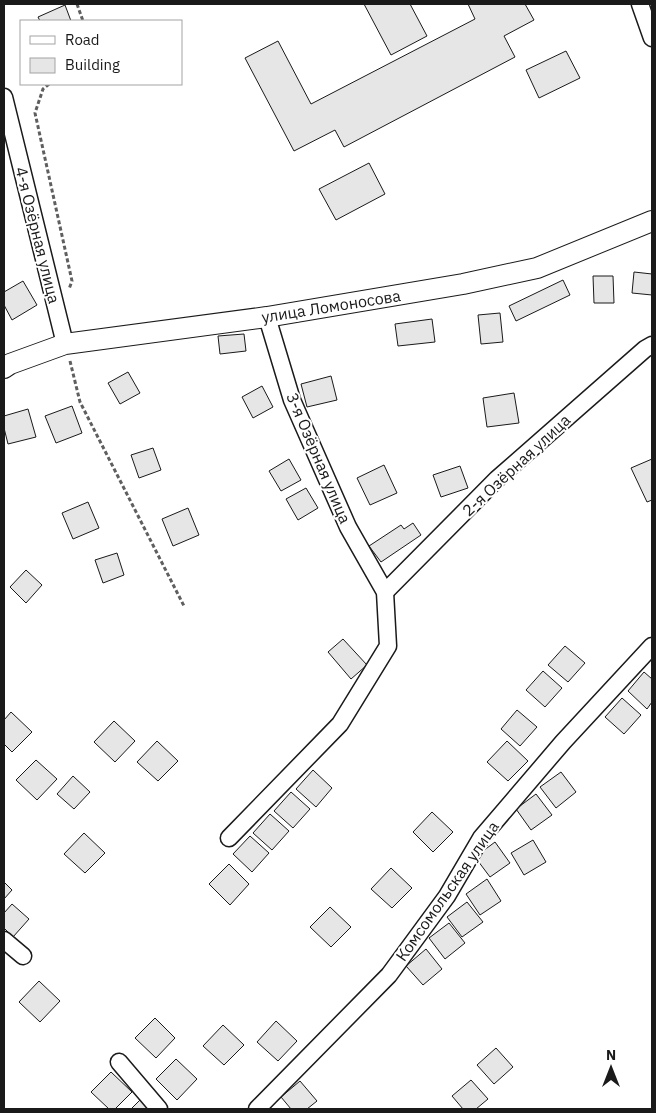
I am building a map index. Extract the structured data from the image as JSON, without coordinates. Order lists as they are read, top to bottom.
{
  "streets": {
    "street": [
      "4-я Озёрная улица",
      "улица Ломоносова",
      "3-я Озёрная улица",
      "2-я Озёрная улица",
      "Комсомольская улица"
    ]
  },
  "crossings": [
    ["4-я Озёрная улица", "улица Ломоносова"],
    ["улица Ломоносова", "3-я Озёрная улица"],
    ["3-я Озёрная улица", "2-я Озёрная улица"]
  ],
  "legend": ["Road", "Building"],
  "north": "top"
}
